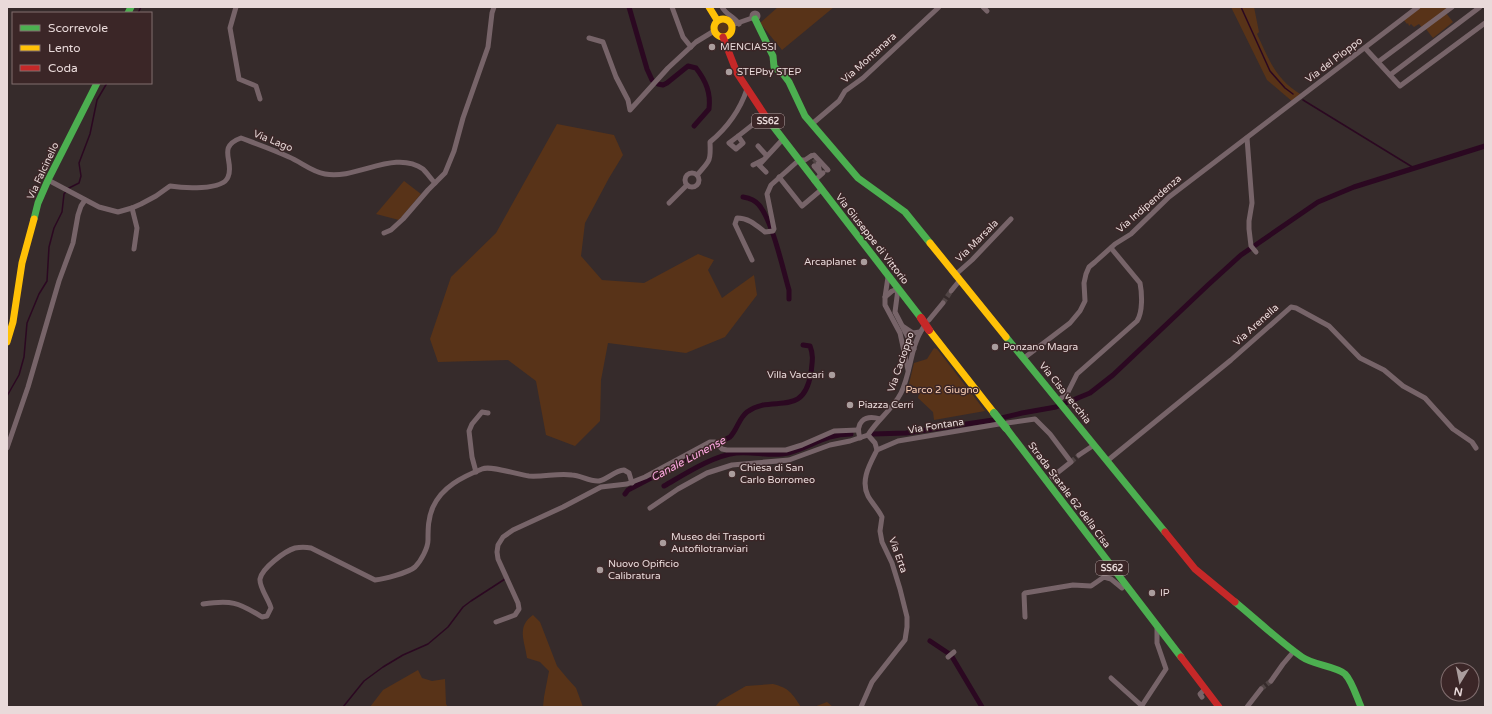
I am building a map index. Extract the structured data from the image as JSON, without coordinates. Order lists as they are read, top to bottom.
{
  "streets": {
    "street": [
      "Via Montanara",
      "Via del Pioppo",
      "SS62",
      "Via Lago",
      "Via Falcinello",
      "Via Indipendenza",
      "Via Giuseppe di Vittorio",
      "Via Marsala",
      "Via Arenella",
      "Via Cacioppo",
      "Via Cisa vecchia",
      "Via Fontana",
      "Strada Statale 62 della Cisa",
      "Via Erta"
    ]
  },
  "crossings": [
    ["Via Montanara", "Via Cisa vecchia"],
    ["Via del Pioppo", "Via Indipendenza"],
    ["SS62", "Via Giuseppe di Vittorio"],
    ["SS62", "Via Cacioppo"],
    ["SS62", "Via Fontana"],
    ["SS62", "Strada Statale 62 della Cisa"],
    ["Via Lago", "Via Falcinello"],
    ["Via Indipendenza", "Via Cisa vecchia"],
    ["Via Marsala", "Via Cisa vecchia"],
    ["Via Arenella", "Via Cisa vecchia"],
    ["Via Fontana", "Strada Statale 62 della Cisa"],
    ["Via Fontana", "Via Erta"]
  ],
  "water": ["Canale Lunense"],
  "parks": ["Parco 2 Giugno"],
  "places": [
    "MENCIASSI",
    "STEPby STEP",
    "Arcaplanet",
    "Ponzano Magra",
    "Villa Vaccari",
    "Piazza Cerri",
    "Chiesa di San Carlo Borromeo",
    "Museo dei Trasporti Autofilotranviari",
    "Nuovo Opificio Calibratura",
    "IP"
  ],
  "legend": ["Scorrevole", "Lento", "Coda"],
  "north": "bottom"
}
